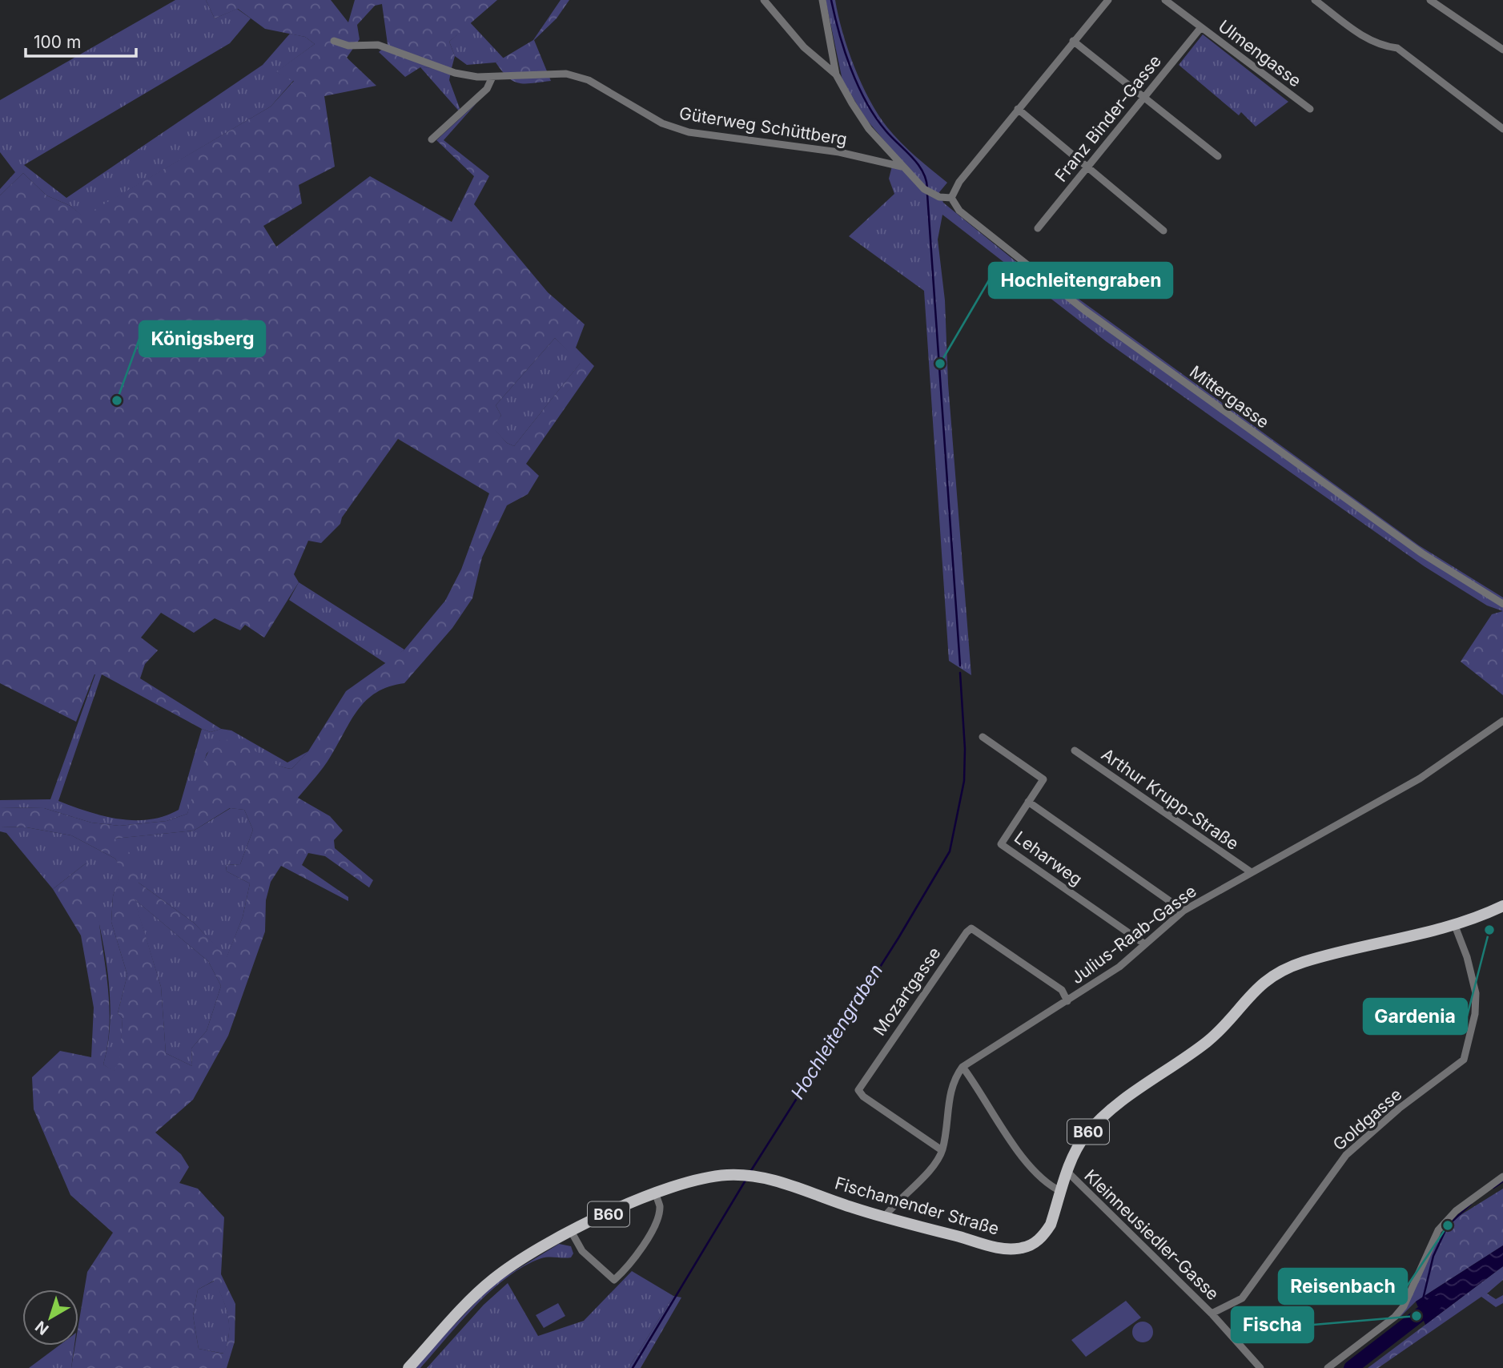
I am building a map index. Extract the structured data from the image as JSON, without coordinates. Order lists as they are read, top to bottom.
{
  "streets": {
    "main road": ["B60", "Fischamender Straße"],
    "street": [
      "Ulmengasse",
      "Franz Binder-Gasse",
      "Güterweg Schüttberg",
      "Mittergasse",
      "Arthur Krupp-Straße",
      "Leharweg",
      "Julius-Raab-Gasse",
      "Mozartgasse",
      "Goldgasse",
      "Kleinneusiedler-Gasse"
    ]
  },
  "crossings": [
    ["Ulmengasse", "Franz Binder-Gasse"],
    ["Arthur Krupp-Straße", "Julius-Raab-Gasse"],
    ["Leharweg", "Julius-Raab-Gasse"],
    ["Julius-Raab-Gasse", "Mozartgasse"],
    ["Goldgasse", "B60"],
    ["Goldgasse", "Fischamender Straße"],
    ["Goldgasse", "Kleinneusiedler-Gasse"],
    ["B60", "Fischamender Straße"],
    ["Fischamender Straße", "Kleinneusiedler-Gasse"]
  ],
  "water": ["Hochleitengraben"],
  "places": [
    "Hochleitengraben",
    "Königsberg",
    "Gardenia",
    "Reisenbach",
    "Fischa"
  ],
  "scale_bar": "100 m",
  "north": "bottom left"
}
